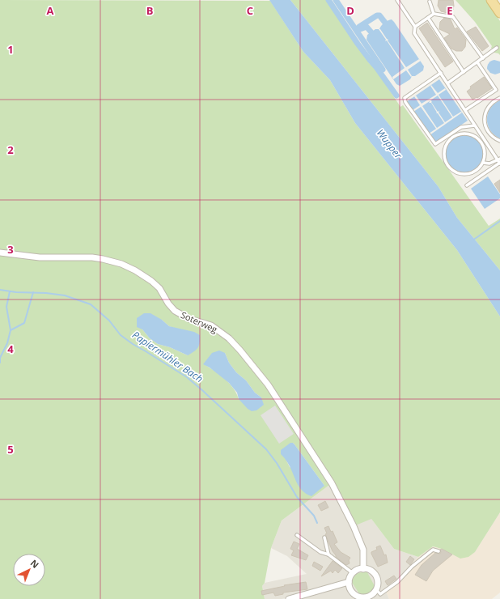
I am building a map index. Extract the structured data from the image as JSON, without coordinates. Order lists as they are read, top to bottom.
{
  "streets": {
    "street": ["Soterweg"]
  },
  "water": ["Wupper", "Papiermühler Bach"],
  "north": "top right",
  "grid": {
    "columns": [
      "A",
      "B",
      "C",
      "D",
      "E"
    ],
    "rows": [
      "1",
      "2",
      "3",
      "4",
      "5"
    ]
  }
}
